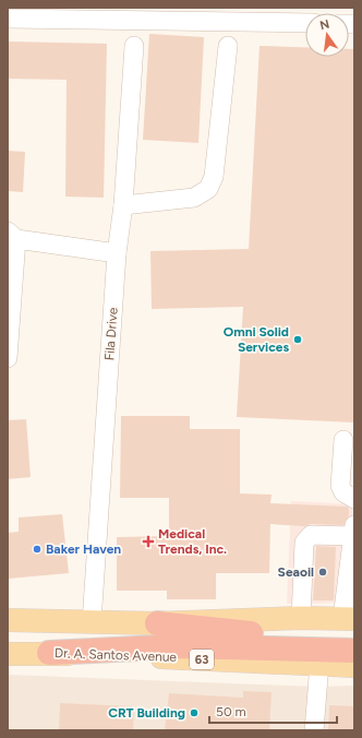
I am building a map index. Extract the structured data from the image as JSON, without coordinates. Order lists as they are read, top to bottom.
{
  "streets": {
    "main road": ["Dr. A. Santos Avenue", "63"],
    "street": ["Fila Drive"]
  },
  "places": {
    "other": [
      "Omni Solid Services",
      "Baker Haven",
      "Seaoil",
      "CRT Building"
    ],
    "health": ["Medical Trends, Inc."]
  },
  "scale_bar": "50 m",
  "north": "top"
}
